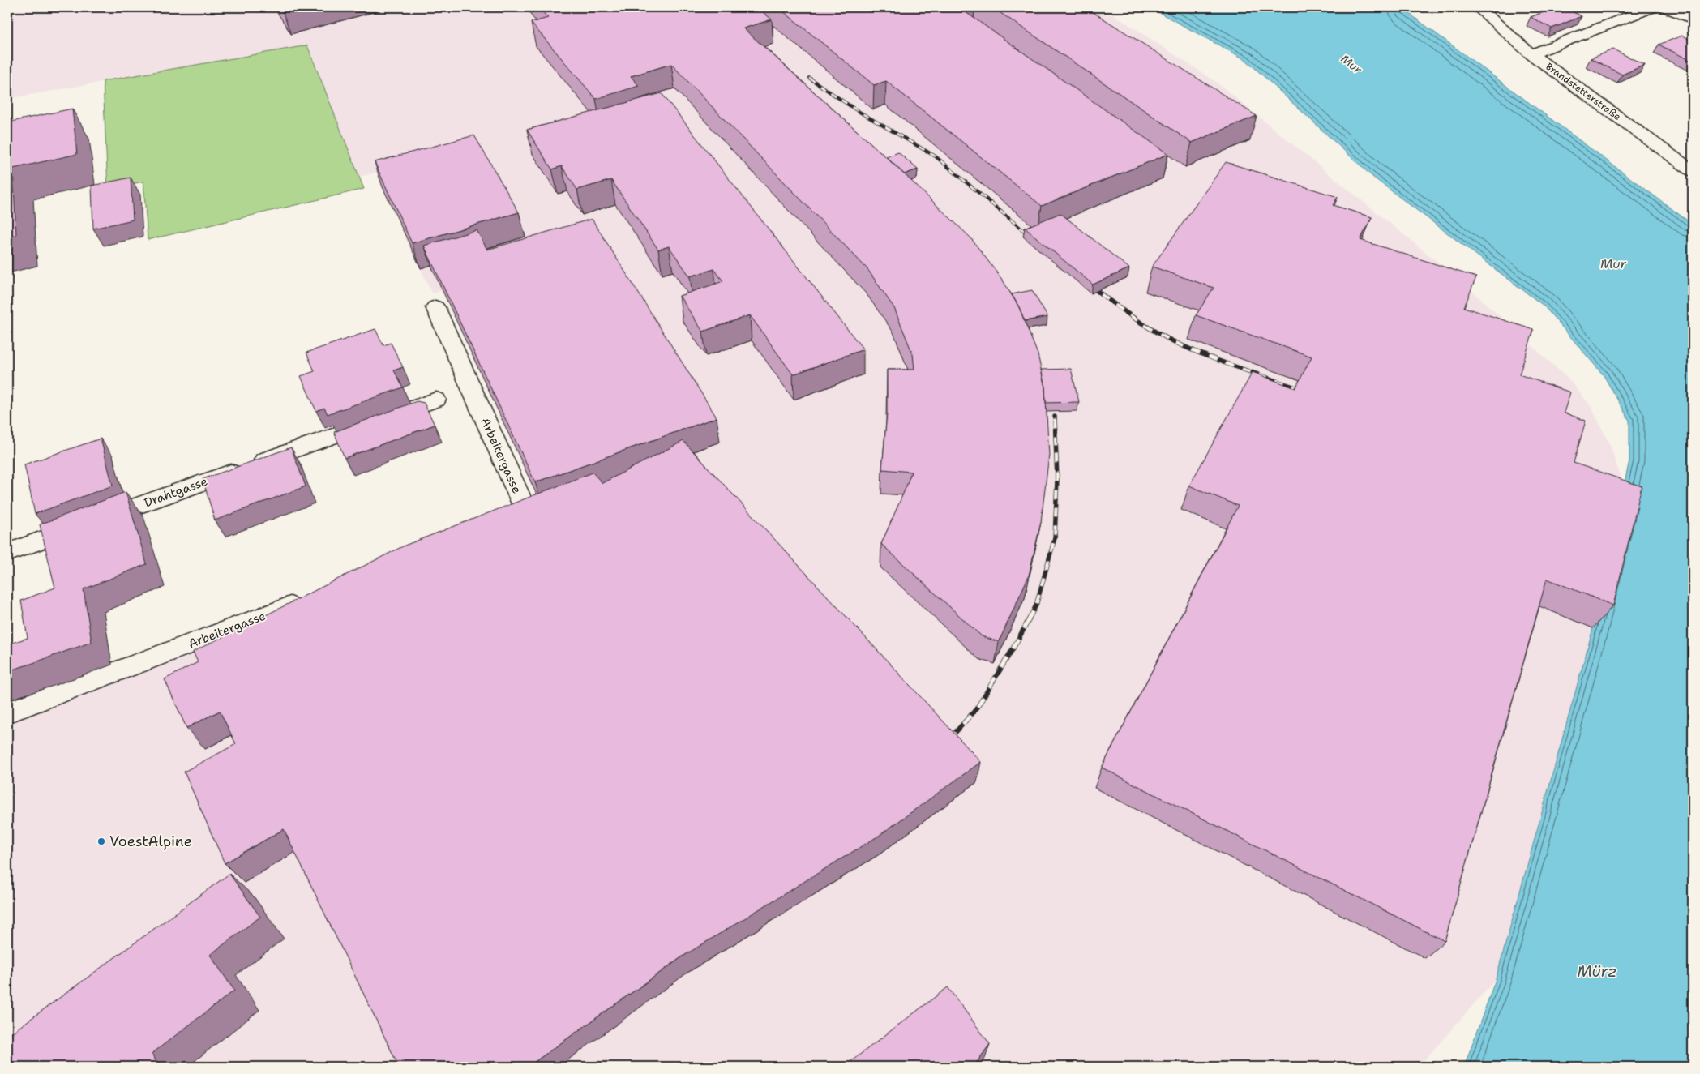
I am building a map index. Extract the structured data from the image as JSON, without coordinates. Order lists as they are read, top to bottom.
{
  "streets": {
    "street": ["Brandstetterstraße", "Arbeitergasse", "Drahtgasse"]
  },
  "water": ["Mur", "Mürz"],
  "places": ["VoestAlpine"]
}
